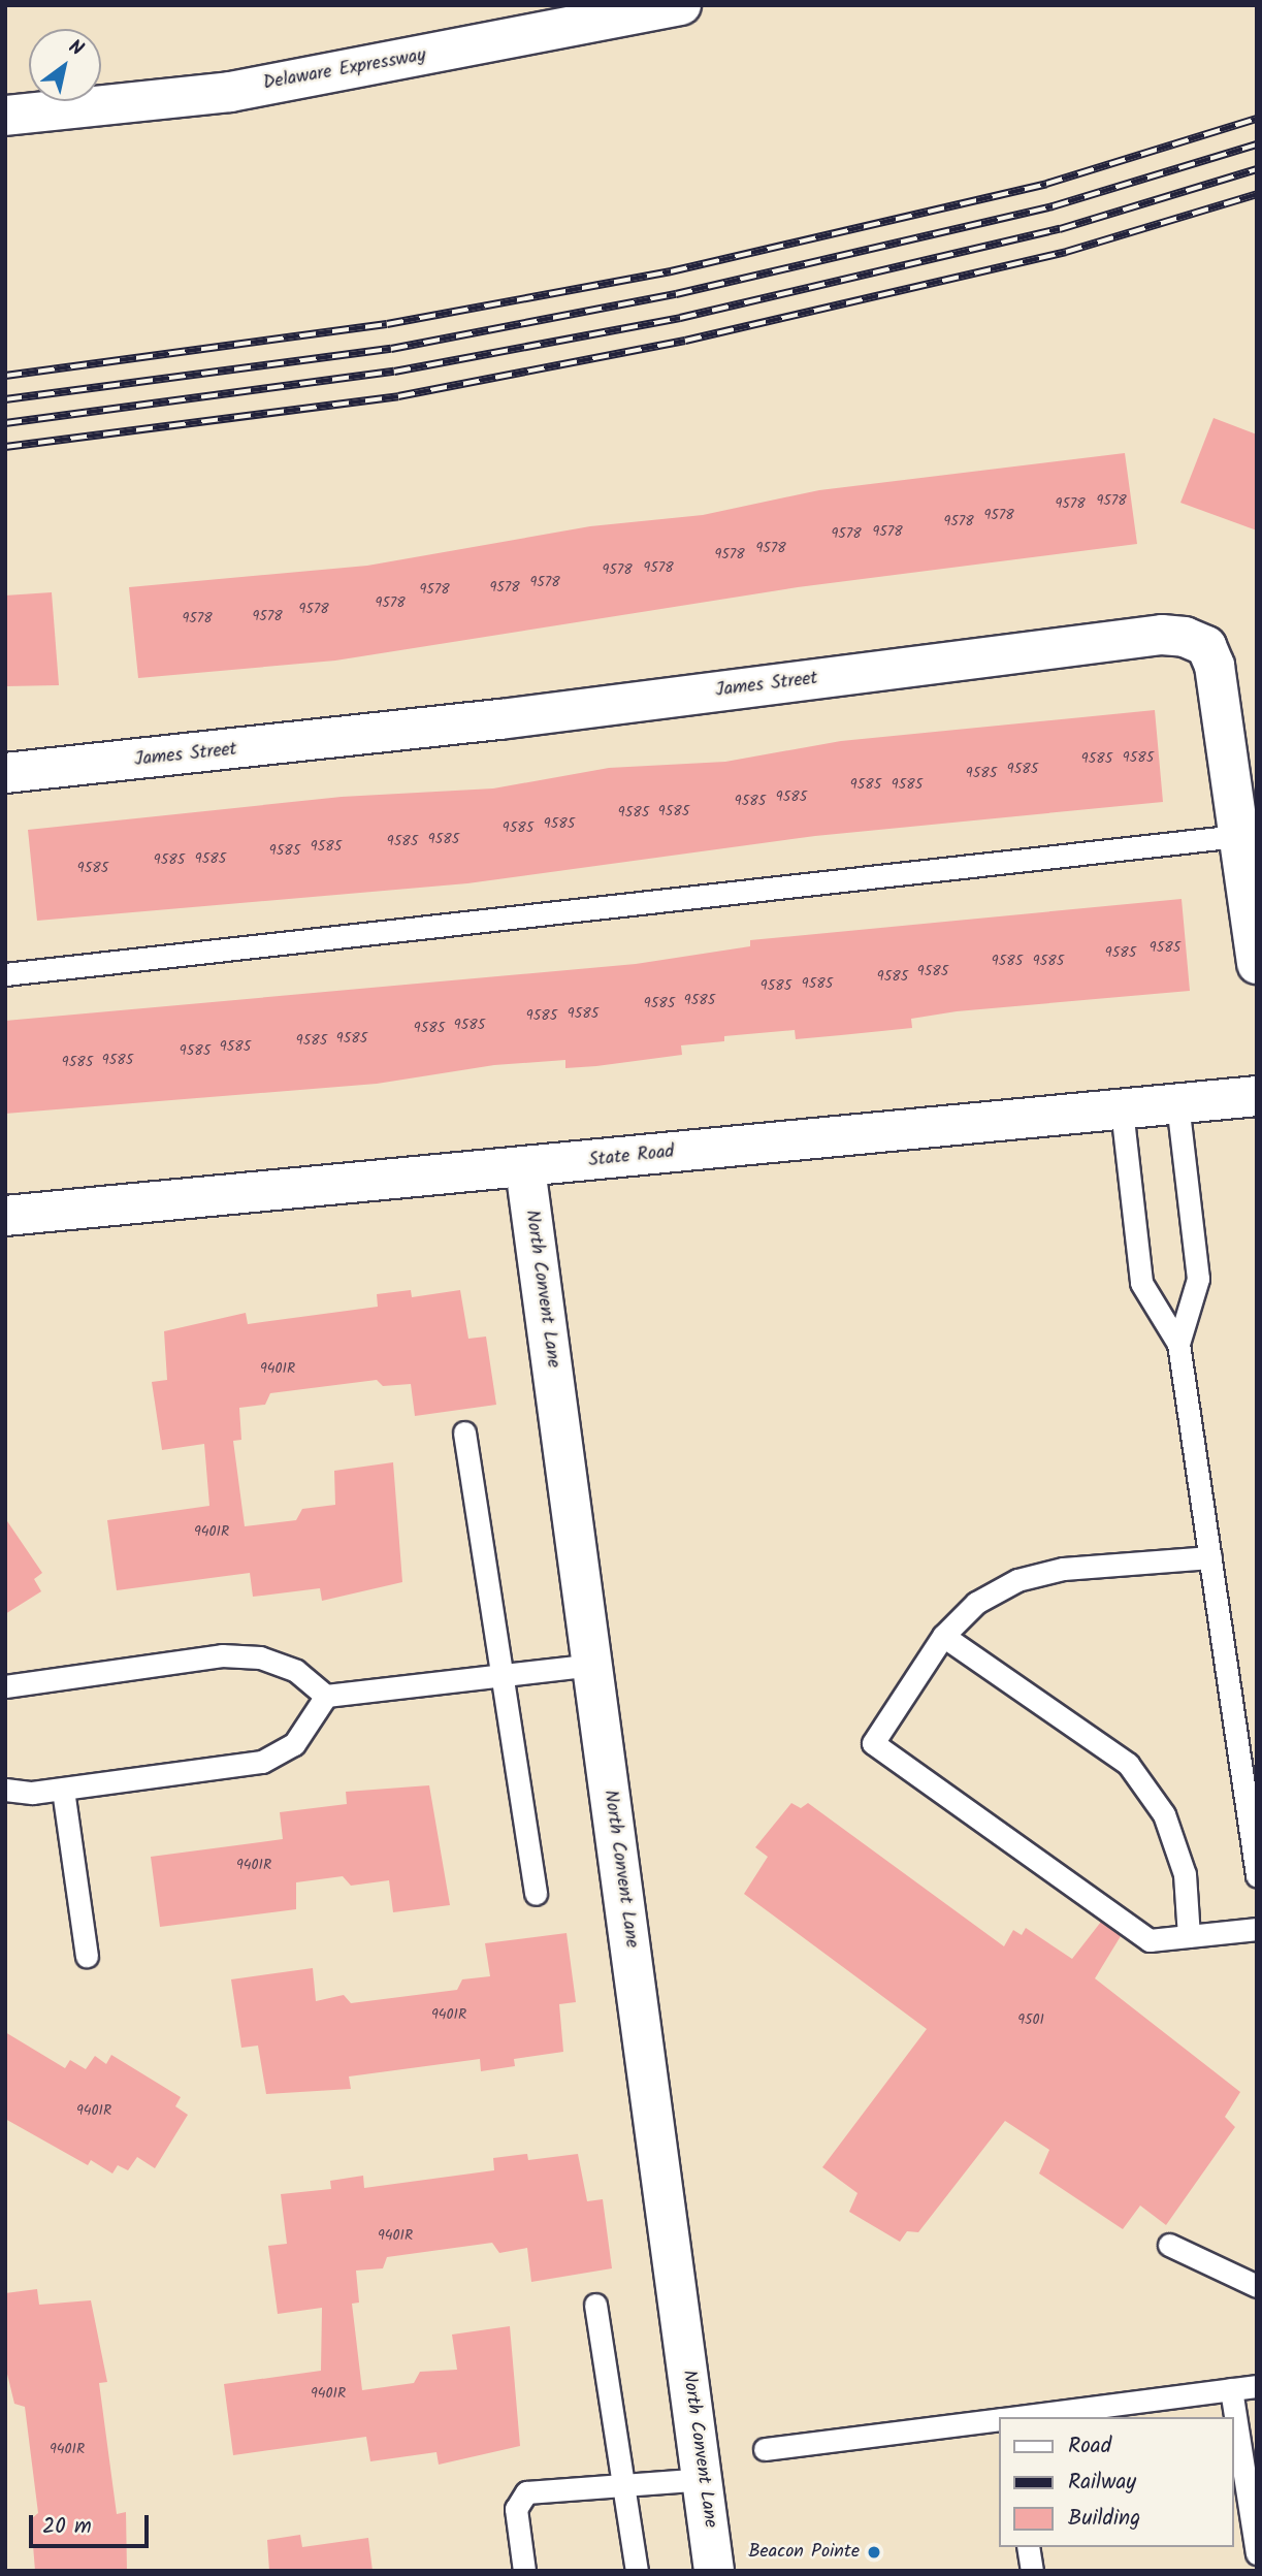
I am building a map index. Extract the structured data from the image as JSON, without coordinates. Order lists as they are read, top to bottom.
{
  "streets": {
    "main road": [
      "Delaware Expressway",
      "James Street",
      "State Road",
      "North Convent Lane"
    ]
  },
  "crossings": [
    ["State Road", "North Convent Lane"]
  ],
  "places": ["Beacon Pointe"],
  "house_numbers": [
    "9578",
    "9578",
    "9578",
    "9578",
    "9578",
    "9578",
    "9578",
    "9578",
    "9578",
    "9578",
    "9578",
    "9578",
    "9578",
    "9578",
    "9578",
    "9578",
    "9578",
    "9585",
    "9585",
    "9585",
    "9585",
    "9585",
    "9585",
    "9585",
    "9585",
    "9585",
    "9585",
    "9585",
    "9585",
    "9585",
    "9585",
    "9585",
    "9585",
    "9585",
    "9585",
    "9585",
    "9585",
    "9585",
    "9585",
    "9585",
    "9585",
    "9585",
    "9585",
    "9585",
    "9585",
    "9585",
    "9585",
    "9585",
    "9585",
    "9585",
    "9585",
    "9585",
    "9585",
    "9585",
    "9585",
    "9585",
    "9401R",
    "9401R",
    "9401R",
    "9401R",
    "9501",
    "9401R",
    "9401R",
    "9401R",
    "9401R"
  ],
  "legend": ["Road", "Railway", "Building"],
  "scale_bar": "20 m",
  "north": "top right"
}
